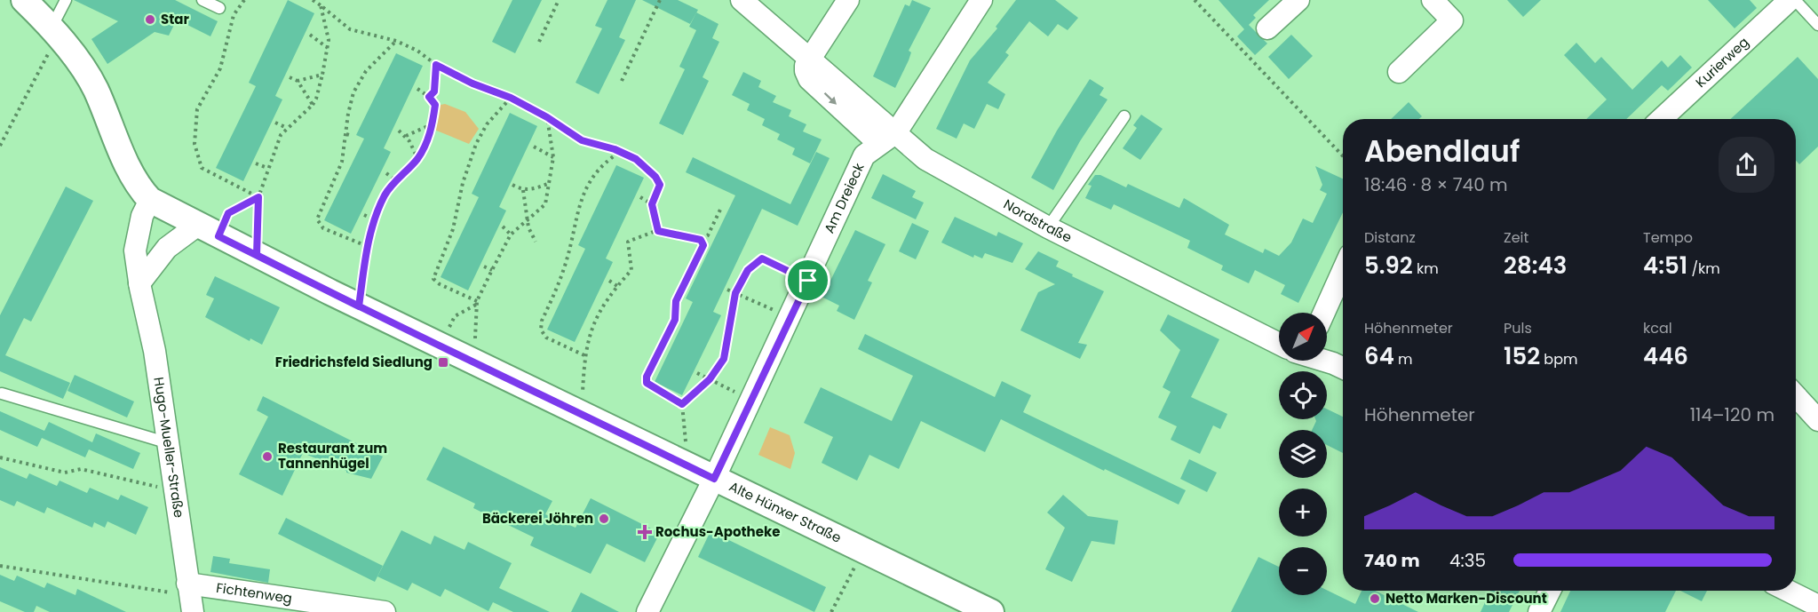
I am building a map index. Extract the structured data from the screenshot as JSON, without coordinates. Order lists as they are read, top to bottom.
{
  "streets": {
    "street": [
      "Kurierweg",
      "Am Dreieck",
      "Nordstraße",
      "Hugo-Mueller-Straße",
      "Alte Hünxer Straße",
      "Fichtenweg"
    ]
  },
  "crossings": [
    ["Am Dreieck", "Nordstraße"],
    ["Am Dreieck", "Alte Hünxer Straße"],
    ["Hugo-Mueller-Straße", "Alte Hünxer Straße"],
    ["Hugo-Mueller-Straße", "Fichtenweg"]
  ],
  "places": {
    "other": [
      "Star",
      "Restaurant zum Tannenhügel",
      "Bäckerei Jöhren",
      "Netto Marken-Discount"
    ],
    "transit": ["Friedrichsfeld Siedlung"],
    "health": ["Rochus-Apotheke"]
  },
  "north": "top right",
  "page": {
    "heading": ["Abendlauf", "18:46 · 8 × 740 m"],
    "stats": [
      ["Distanz", "5.92 km"],
      ["Zeit", "28:43"],
      ["Tempo", "4:51 /km"],
      ["Höhenmeter", "64 m"],
      ["Puls", "152 bpm"],
      ["kcal", "446"]
    ],
    "map_buttons": ["+", "−"],
    "chart": ["Höhenmeter", "114–120 m"],
    "list": [
      {
        "name": "740 m",
        "note": "4:35"
      }
    ]
  }
}
